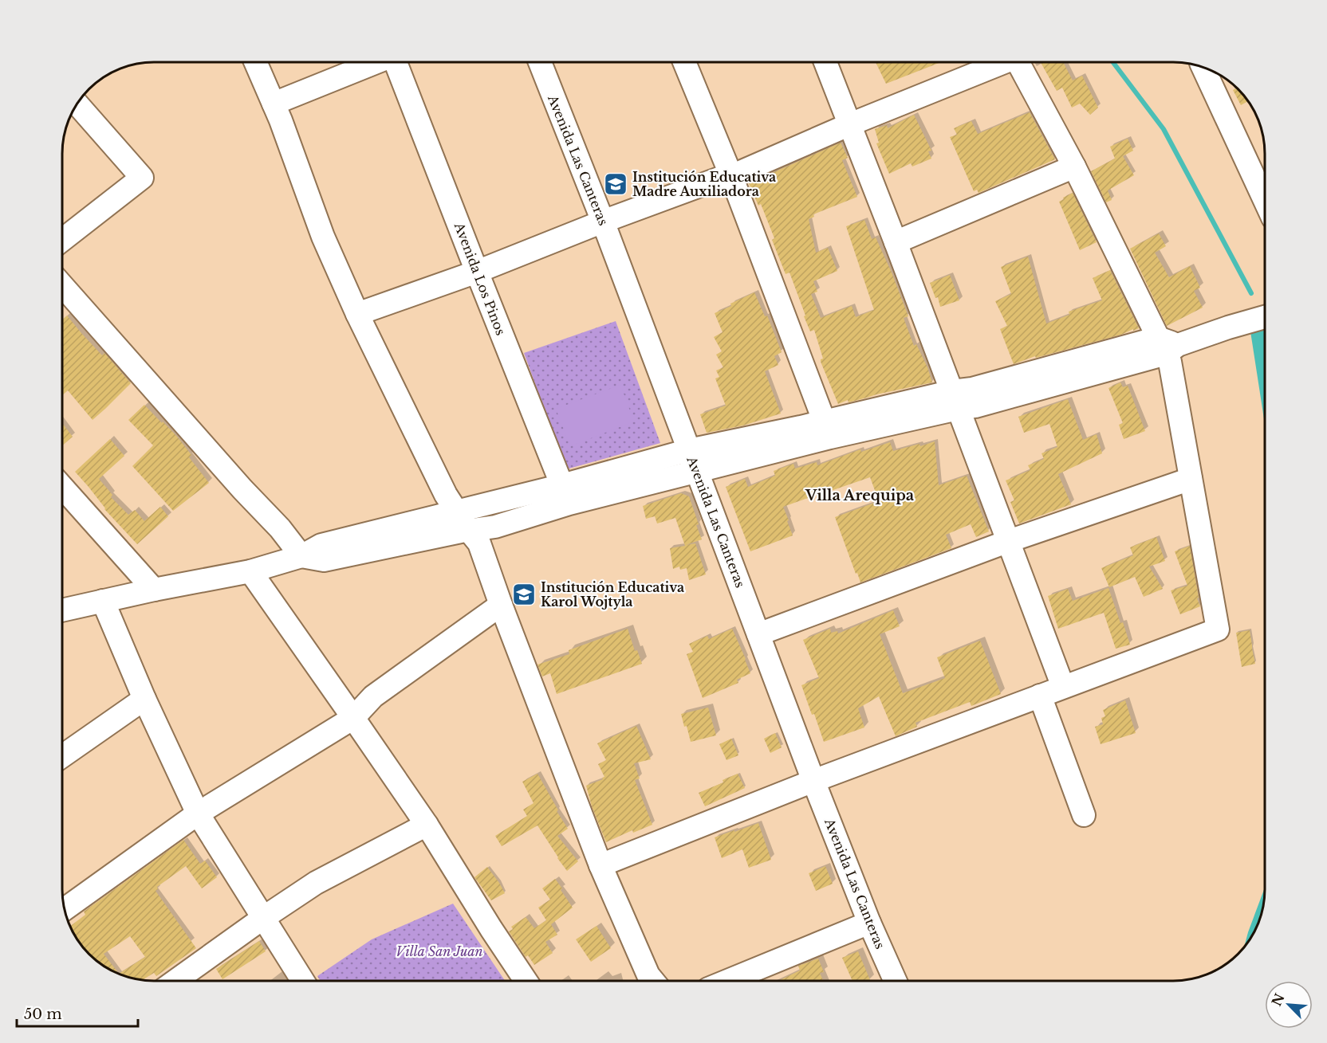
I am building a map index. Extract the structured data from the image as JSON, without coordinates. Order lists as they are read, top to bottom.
{
  "streets": {
    "street": ["Avenida Las Canteras", "Avenida Los Pinos"]
  },
  "districts": ["Villa Arequipa"],
  "parks": ["Villa San Juan"],
  "places": {
    "school or university": ["Institución Educativa Madre Auxiliadora", "Institución Educativa Karol Wojtyla"]
  },
  "scale_bar": "50 m",
  "north": "top left"
}
